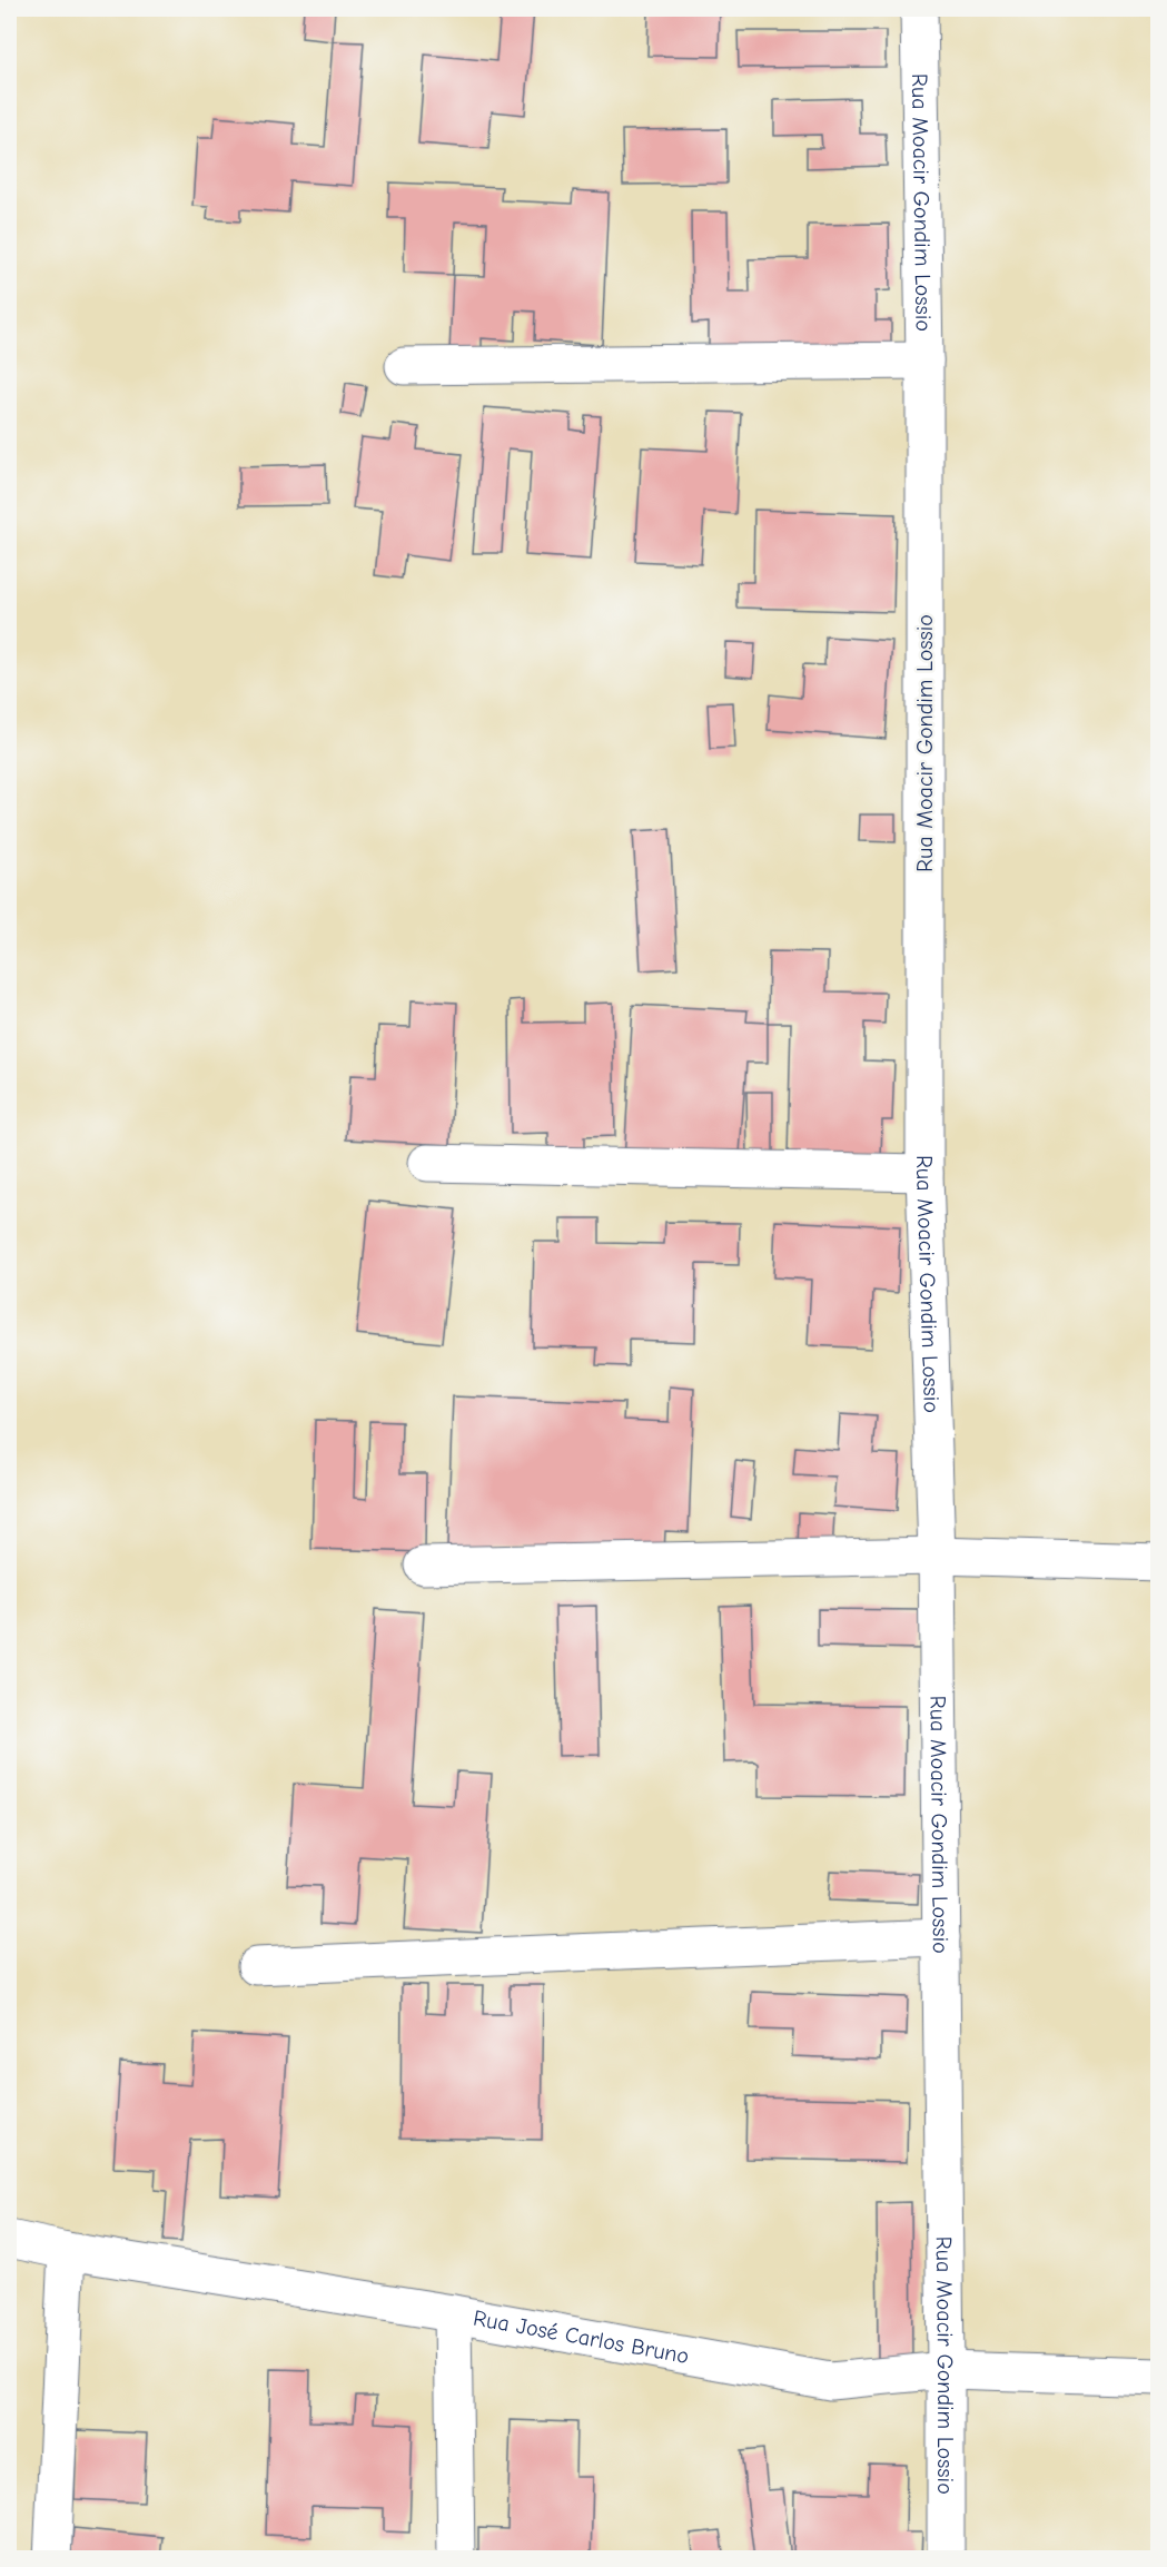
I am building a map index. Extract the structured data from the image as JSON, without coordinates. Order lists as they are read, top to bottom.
{
  "streets": {
    "street": ["Rua Moacir Gondim Lossio", "Rua José Carlos Bruno"]
  },
  "crossings": [
    ["Rua Moacir Gondim Lossio", "Rua José Carlos Bruno"]
  ]
}
